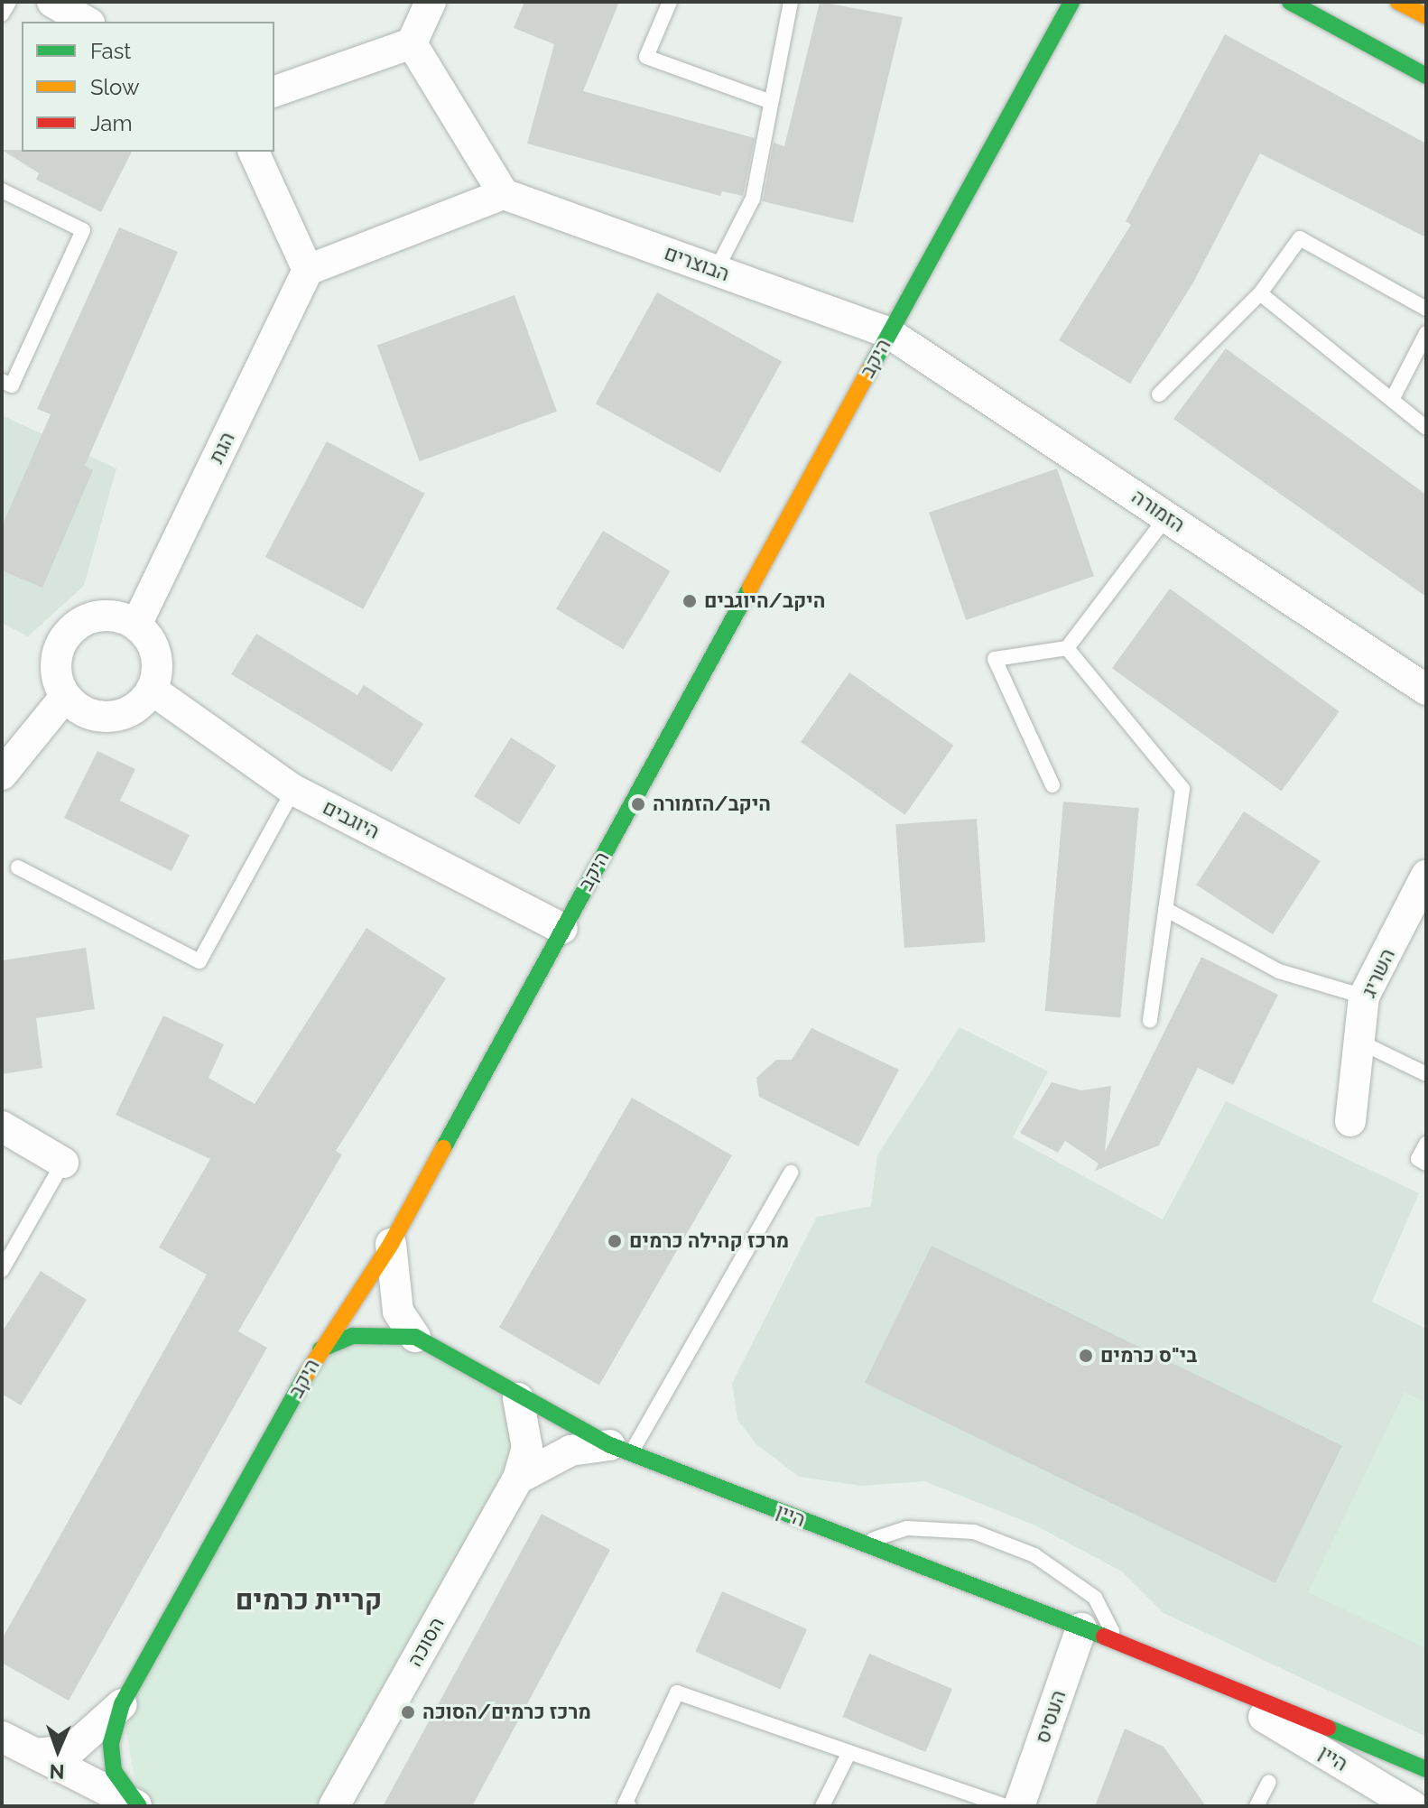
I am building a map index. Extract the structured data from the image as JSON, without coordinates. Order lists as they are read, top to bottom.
{
  "streets": {
    "street": [
      "הבוצרים",
      "היקב",
      "הגת",
      "הזמורה",
      "היוגבים",
      "השריג",
      "היין",
      "הסוכה",
      "העסיס"
    ]
  },
  "crossings": [
    ["הבוצרים", "היקב"],
    ["הבוצרים", "הזמורה"],
    ["היקב", "הזמורה"],
    ["היקב", "היוגבים"],
    ["היקב", "היין"],
    ["הגת", "היוגבים"],
    ["היין", "הסוכה"],
    ["היין", "העסיס"]
  ],
  "districts": ["קריית כרמים"],
  "places": [
    "היקב/היוגבים",
    "היקב/הזמורה",
    "מרכז קהילה כרמים",
    "בי\"ס כרמים",
    "מרכז כרמים/הסוכה"
  ],
  "legend": ["Fast", "Slow", "Jam"],
  "north": "bottom"
}
